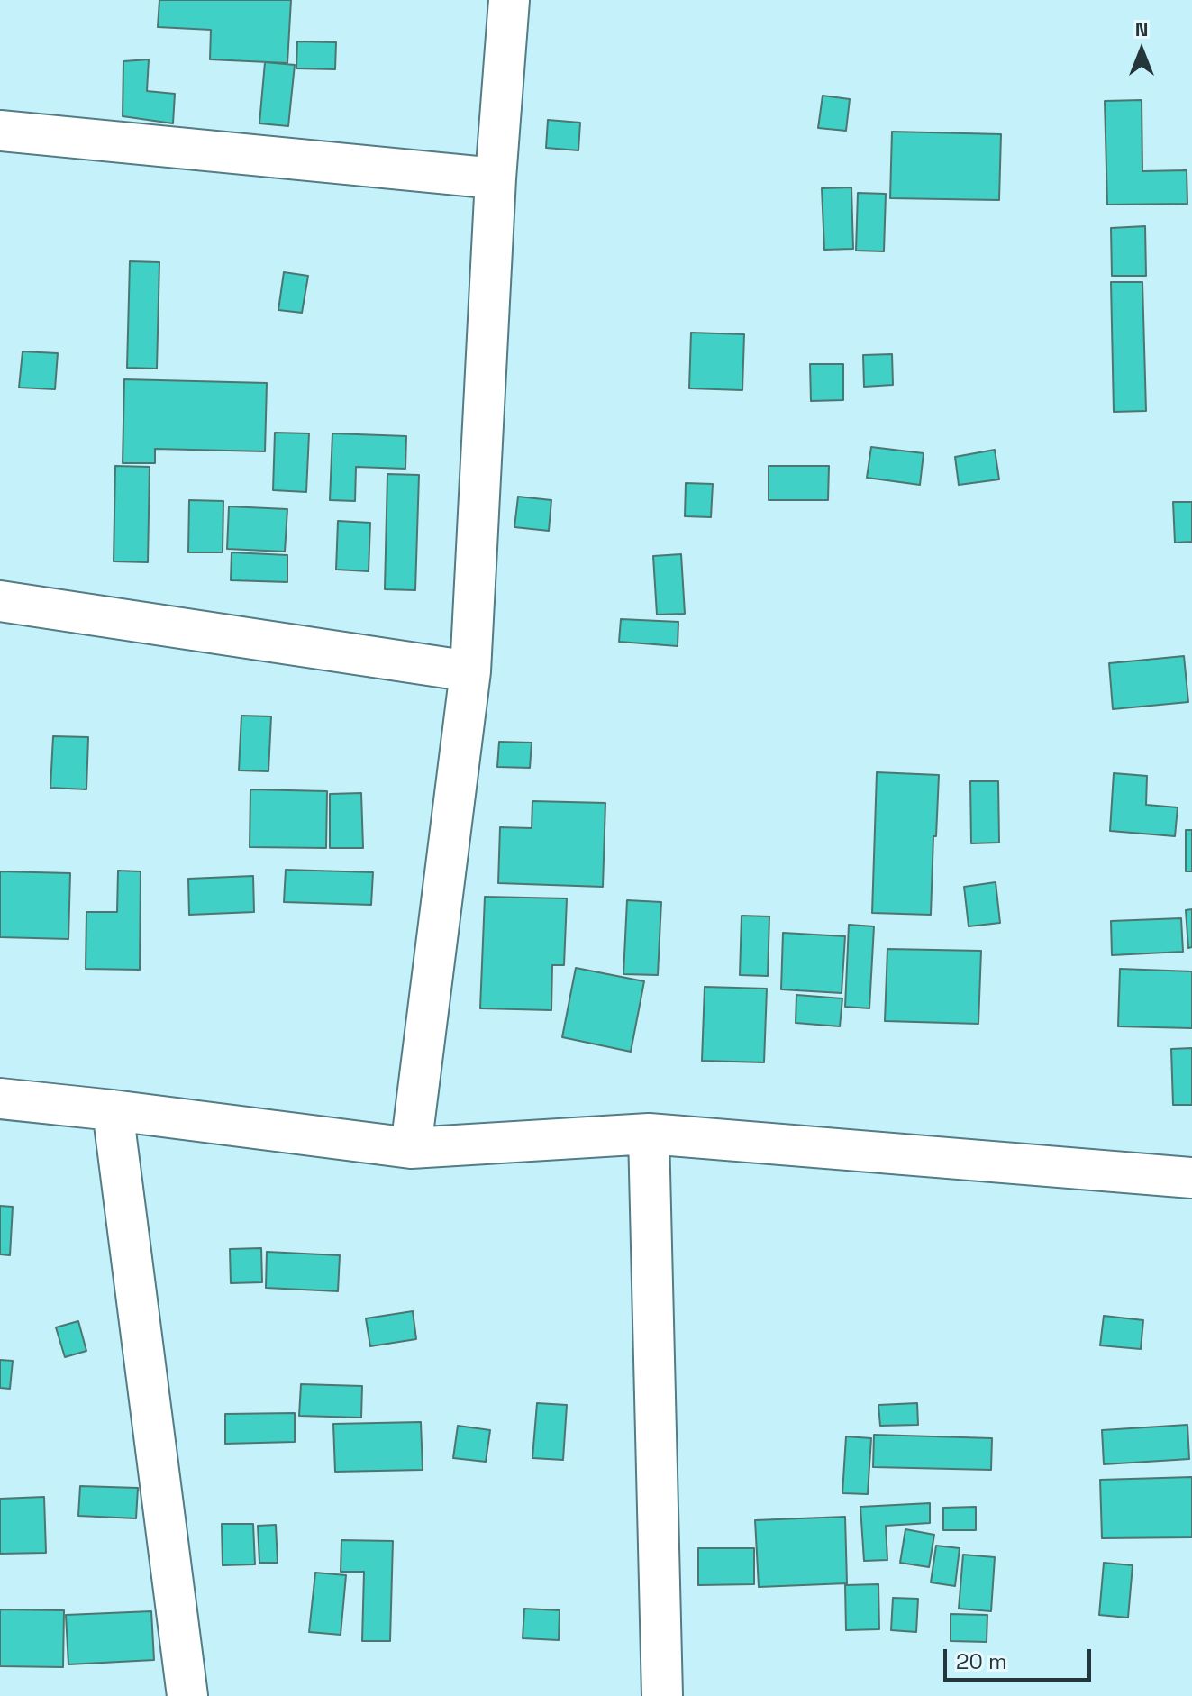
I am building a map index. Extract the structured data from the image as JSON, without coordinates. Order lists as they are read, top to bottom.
{
  "scale_bar": "20 m",
  "north": "top"
}
